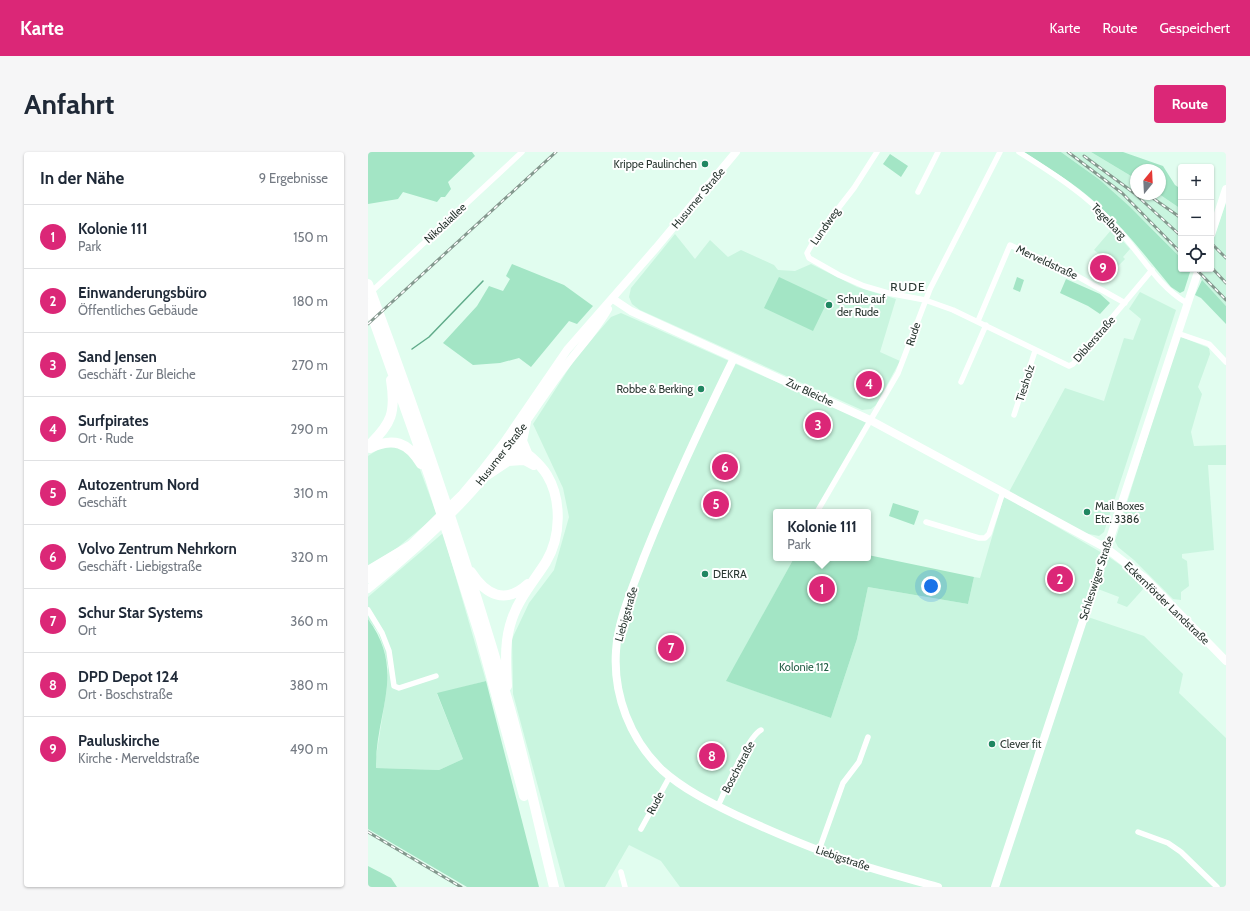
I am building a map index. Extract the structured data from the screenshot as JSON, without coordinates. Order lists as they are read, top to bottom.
{
  "streets": {
    "main road": [
      "Husumer Straße",
      "Zur Bleiche",
      "Schleswiger Straße",
      "Eckernförder Landstraße",
      "Liebigstraße"
    ],
    "street": [
      "Tegelbarg",
      "Nikolaiallee",
      "Lundweg",
      "Merveldstraße",
      "Rude",
      "Diblerstraße",
      "Tiesholz",
      "Boschstraße"
    ]
  },
  "crossings": [
    ["Husumer Straße", "Zur Bleiche"],
    ["Tegelbarg", "Diblerstraße"],
    ["Tegelbarg", "Schleswiger Straße"],
    ["Lundweg", "Rude"],
    ["Lundweg", "Diblerstraße"],
    ["Merveldstraße", "Diblerstraße"],
    ["Rude", "Diblerstraße"],
    ["Rude", "Zur Bleiche"],
    ["Rude", "Liebigstraße"],
    ["Diblerstraße", "Tiesholz"],
    ["Zur Bleiche", "Schleswiger Straße"],
    ["Zur Bleiche", "Eckernförder Landstraße"],
    ["Zur Bleiche", "Liebigstraße"],
    ["Schleswiger Straße", "Eckernförder Landstraße"],
    ["Liebigstraße", "Boschstraße"]
  ],
  "districts": ["RUDE"],
  "parks": ["Kolonie 112"],
  "places": [
    "Krippe Paulinchen",
    "Schule auf der Rude",
    "Robbe & Berking",
    "Mail Boxes Etc. 3386",
    "DEKRA",
    "Clever fit"
  ],
  "north": "top",
  "page": {
    "header": "Karte",
    "nav": ["Karte", "Route", "Gespeichert"],
    "buttons": "Route",
    "title": "Anfahrt",
    "heading": ["In der Nähe", "9 Ergebnisse"],
    "map_buttons": ["+", "−"],
    "list": [
      {
        "mark": "1",
        "name": "Kolonie 111",
        "note": "Park",
        "value": "150 m"
      },
      {
        "mark": "2",
        "name": "Einwanderungsbüro",
        "note": "Öffentliches Gebäude",
        "value": "180 m"
      },
      {
        "mark": "3",
        "name": "Sand Jensen",
        "note": "Geschäft · Zur Bleiche",
        "value": "270 m"
      },
      {
        "mark": "4",
        "name": "Surfpirates",
        "note": "Ort · Rude",
        "value": "290 m"
      },
      {
        "mark": "5",
        "name": "Autozentrum Nord",
        "note": "Geschäft",
        "value": "310 m"
      },
      {
        "mark": "6",
        "name": "Volvo Zentrum Nehrkorn",
        "note": "Geschäft · Liebigstraße",
        "value": "320 m"
      },
      {
        "mark": "7",
        "name": "Schur Star Systems",
        "note": "Ort",
        "value": "360 m"
      },
      {
        "mark": "8",
        "name": "DPD Depot 124",
        "note": "Ort · Boschstraße",
        "value": "380 m"
      },
      {
        "mark": "9",
        "name": "Pauluskirche",
        "note": "Kirche · Merveldstraße",
        "value": "490 m"
      }
    ],
    "pins": [
      "9",
      "4",
      "3",
      "6",
      "5",
      "2",
      "1",
      "7",
      "8"
    ],
    "popup": ["Kolonie 111", "Park"]
  }
}
